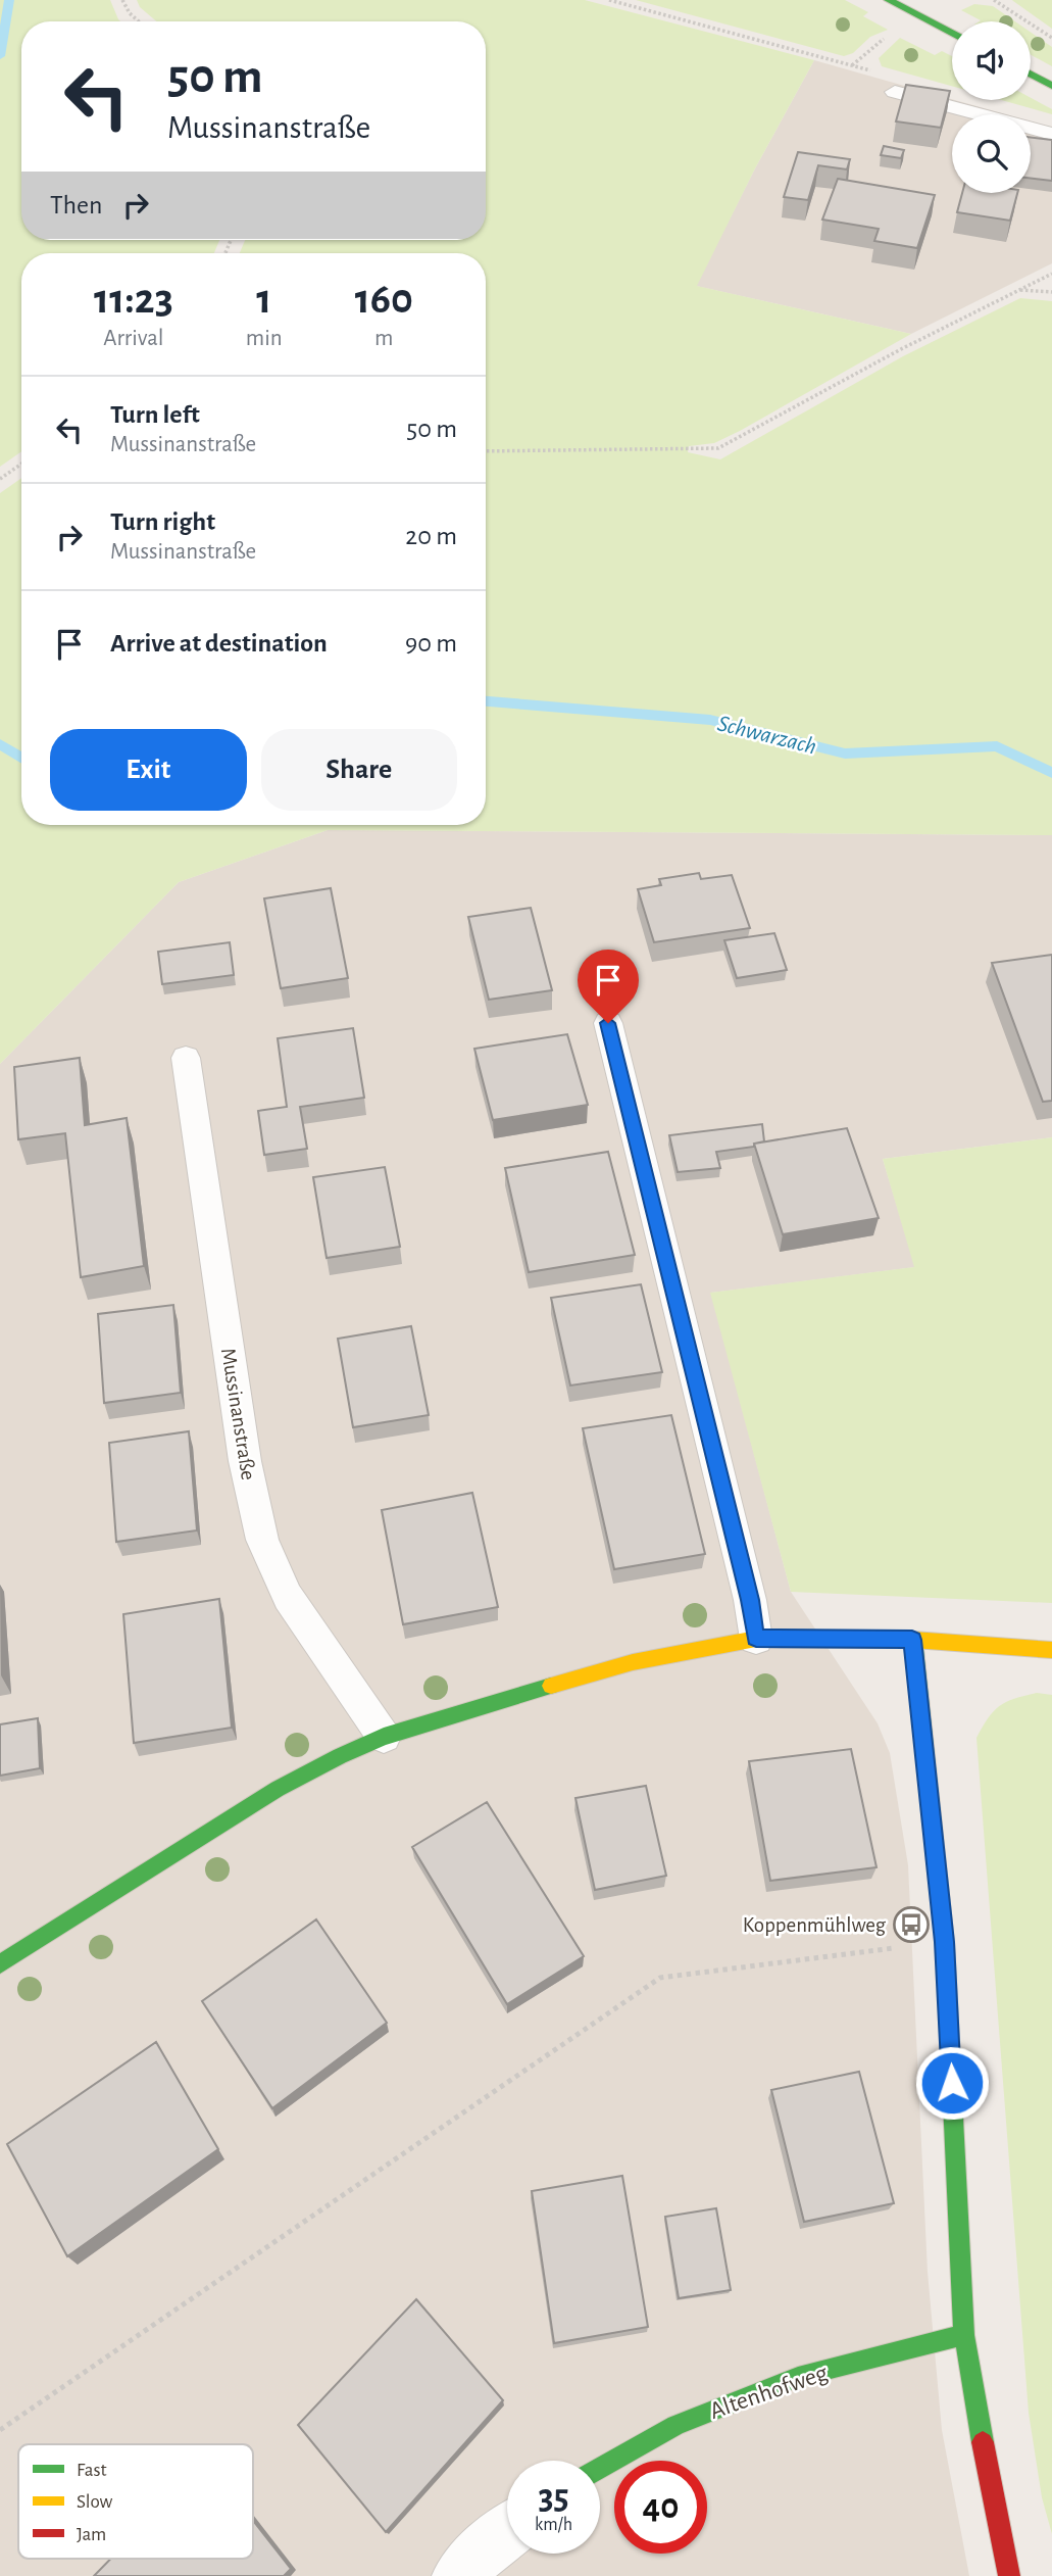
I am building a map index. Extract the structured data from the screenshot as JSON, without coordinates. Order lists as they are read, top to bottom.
{
  "streets": {
    "street": ["Altenhofweg"],
    "lane": ["Mussinanstraße"]
  },
  "water": ["Schwarzach"],
  "places": {
    "bus stop": ["Koppenmühlweg"]
  },
  "legend": ["Fast", "Slow", "Jam"],
  "page": {
    "turn": ["50 m", "Mussinanstraße"],
    "then": "Then",
    "eta": [
      "11:23",
      "Arrival",
      "1",
      "min",
      "160",
      "m"
    ],
    "list": [
      {
        "name": "Turn left",
        "note": "Mussinanstraße",
        "value": "50 m"
      },
      {
        "name": "Turn right",
        "note": "Mussinanstraße",
        "value": "20 m"
      },
      {
        "name": "Arrive at destination",
        "value": "90 m"
      }
    ],
    "buttons": ["Exit", "Share"],
    "speed": "35 km/h",
    "limit": "40"
  }
}
